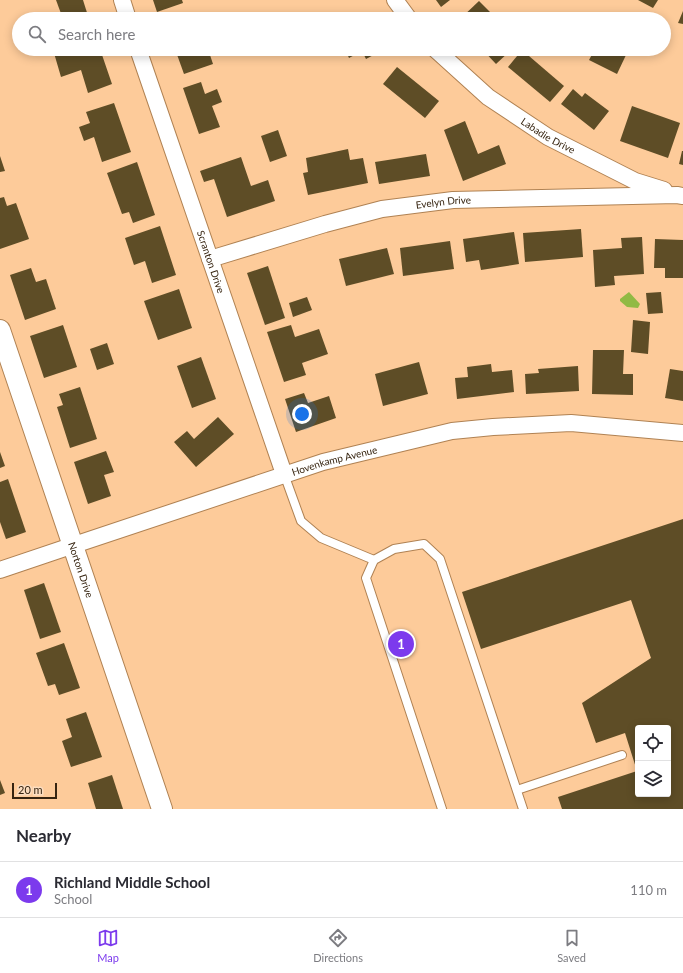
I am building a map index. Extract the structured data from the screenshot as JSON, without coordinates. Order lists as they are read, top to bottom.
{
  "streets": {
    "street": [
      "Labadie Drive",
      "Evelyn Drive",
      "Scranton Drive",
      "Hovenkamp Avenue",
      "Norton Drive"
    ]
  },
  "crossings": [
    ["Labadie Drive", "Evelyn Drive"],
    ["Evelyn Drive", "Scranton Drive"],
    ["Scranton Drive", "Hovenkamp Avenue"],
    ["Hovenkamp Avenue", "Norton Drive"]
  ],
  "scale_bar": "20 m",
  "page": {
    "search": "Search here",
    "pins": "1",
    "scale": "20 m",
    "heading": "Nearby",
    "list": [
      {
        "mark": "1",
        "name": "Richland Middle School",
        "note": "School",
        "value": "110 m"
      }
    ],
    "nav": ["Map", "Directions", "Saved"]
  }
}
